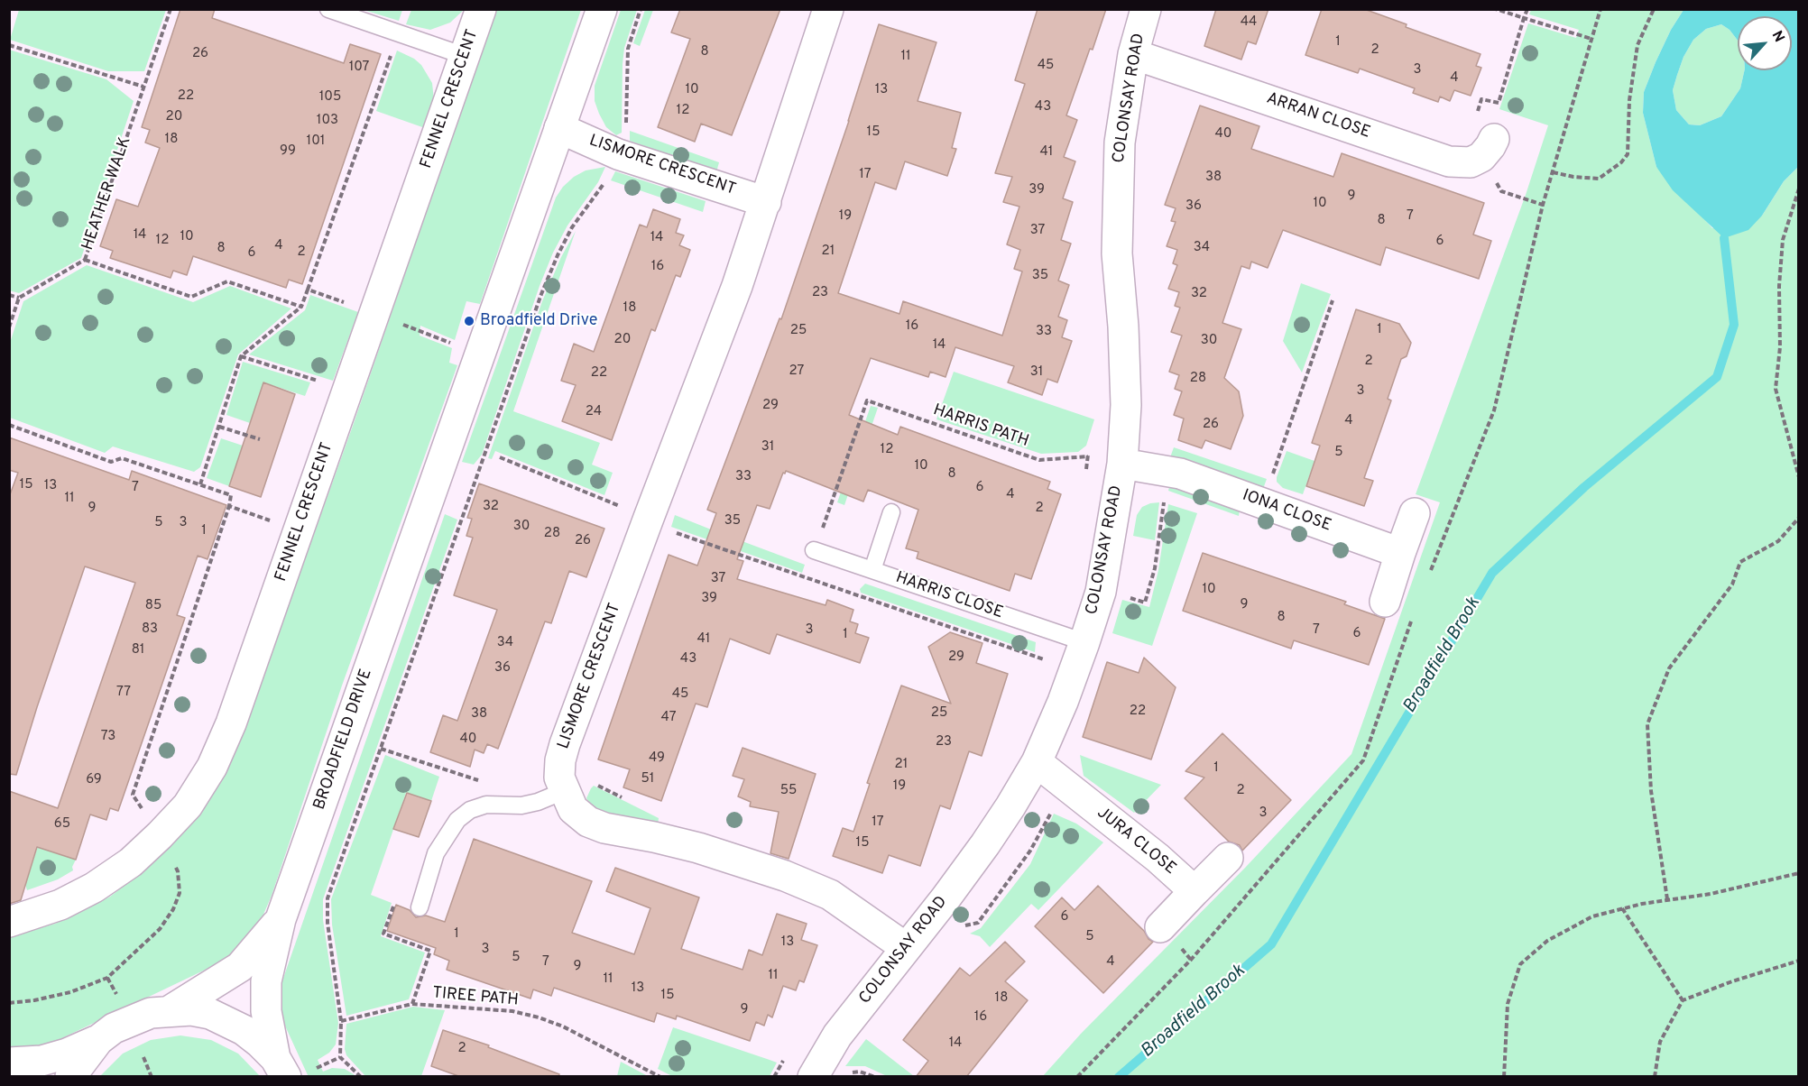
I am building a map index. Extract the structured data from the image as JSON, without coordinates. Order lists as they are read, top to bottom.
{
  "streets": {
    "street": [
      "COLONSAY ROAD",
      "FENNEL CRESCENT",
      "ARRAN CLOSE",
      "LISMORE CRESCENT",
      "IONA CLOSE",
      "BROADFIELD DRIVE",
      "JURA CLOSE"
    ],
    "lane": ["HARRIS CLOSE"],
    "path": ["HEATHER WALK", "HARRIS PATH", "TIREE PATH"]
  },
  "crossings": [
    ["COLONSAY ROAD", "ARRAN CLOSE"],
    ["COLONSAY ROAD", "LISMORE CRESCENT"],
    ["COLONSAY ROAD", "IONA CLOSE"],
    ["COLONSAY ROAD", "HARRIS CLOSE"],
    ["COLONSAY ROAD", "JURA CLOSE"],
    ["LISMORE CRESCENT", "BROADFIELD DRIVE"],
    ["HARRIS PATH", "HARRIS CLOSE"]
  ],
  "water": ["Broadfield Brook"],
  "places": ["Broadfield Drive"],
  "house_numbers": [
    "44",
    "1",
    "2",
    "8",
    "26",
    "11",
    "45",
    "107",
    "3",
    "4",
    "10",
    "13",
    "22",
    "105",
    "43",
    "12",
    "20",
    "103",
    "15",
    "40",
    "18",
    "101",
    "99",
    "41",
    "17",
    "38",
    "39",
    "9",
    "10",
    "36",
    "19",
    "7",
    "8",
    "37",
    "14",
    "10",
    "14",
    "12",
    "6",
    "4",
    "34",
    "8",
    "21",
    "2",
    "6",
    "16",
    "35",
    "23",
    "32",
    "18",
    "16",
    "1",
    "25",
    "33",
    "20",
    "30",
    "14",
    "2",
    "27",
    "31",
    "22",
    "28",
    "3",
    "29",
    "24",
    "4",
    "26",
    "31",
    "12",
    "5",
    "10",
    "8",
    "33",
    "15",
    "13",
    "7",
    "6",
    "4",
    "11",
    "32",
    "9",
    "2",
    "35",
    "5",
    "3",
    "30",
    "1",
    "28",
    "26",
    "37",
    "10",
    "39",
    "9",
    "85",
    "8",
    "83",
    "3",
    "7",
    "6",
    "1",
    "41",
    "34",
    "81",
    "29",
    "43",
    "36",
    "77",
    "45",
    "22",
    "25",
    "38",
    "47",
    "73",
    "40",
    "23",
    "49",
    "21",
    "1",
    "51",
    "69",
    "19",
    "55",
    "2",
    "3",
    "17",
    "65",
    "15",
    "6",
    "1",
    "5",
    "13",
    "3",
    "5",
    "7",
    "4",
    "9",
    "11",
    "11",
    "13",
    "15",
    "18",
    "9",
    "16",
    "14",
    "2"
  ],
  "north": "top right"
}
